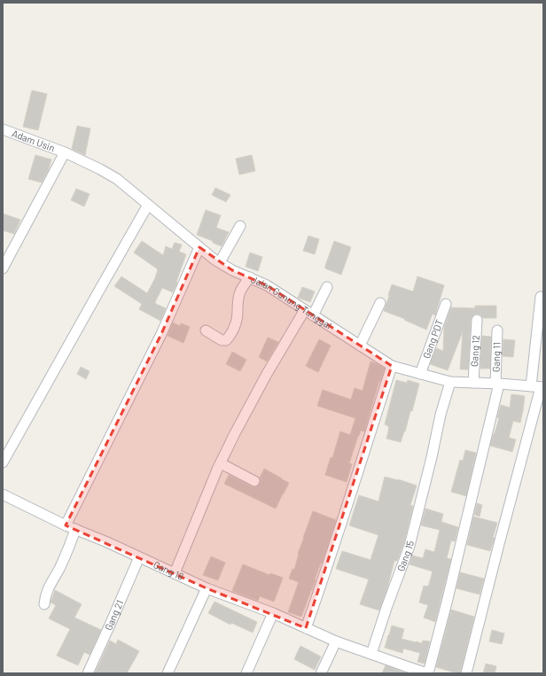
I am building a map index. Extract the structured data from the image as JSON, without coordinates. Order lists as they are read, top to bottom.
{
  "streets": {
    "street": [
      "Adam Usin",
      "Jalan Gunung Tunggal",
      "Gang PDT",
      "Gang 12",
      "Gang 11",
      "Gang 15",
      "Gang 18",
      "Gang 21"
    ]
  },
  "crossings": [
    ["Adam Usin", "Jalan Gunung Tunggal"],
    ["Jalan Gunung Tunggal", "Gang PDT"],
    ["Jalan Gunung Tunggal", "Gang 12"],
    ["Jalan Gunung Tunggal", "Gang 11"],
    ["Jalan Gunung Tunggal", "Gang 15"],
    ["Gang 11", "Gang 18"],
    ["Gang 15", "Gang 18"],
    ["Gang 18", "Gang 21"]
  ]
}
